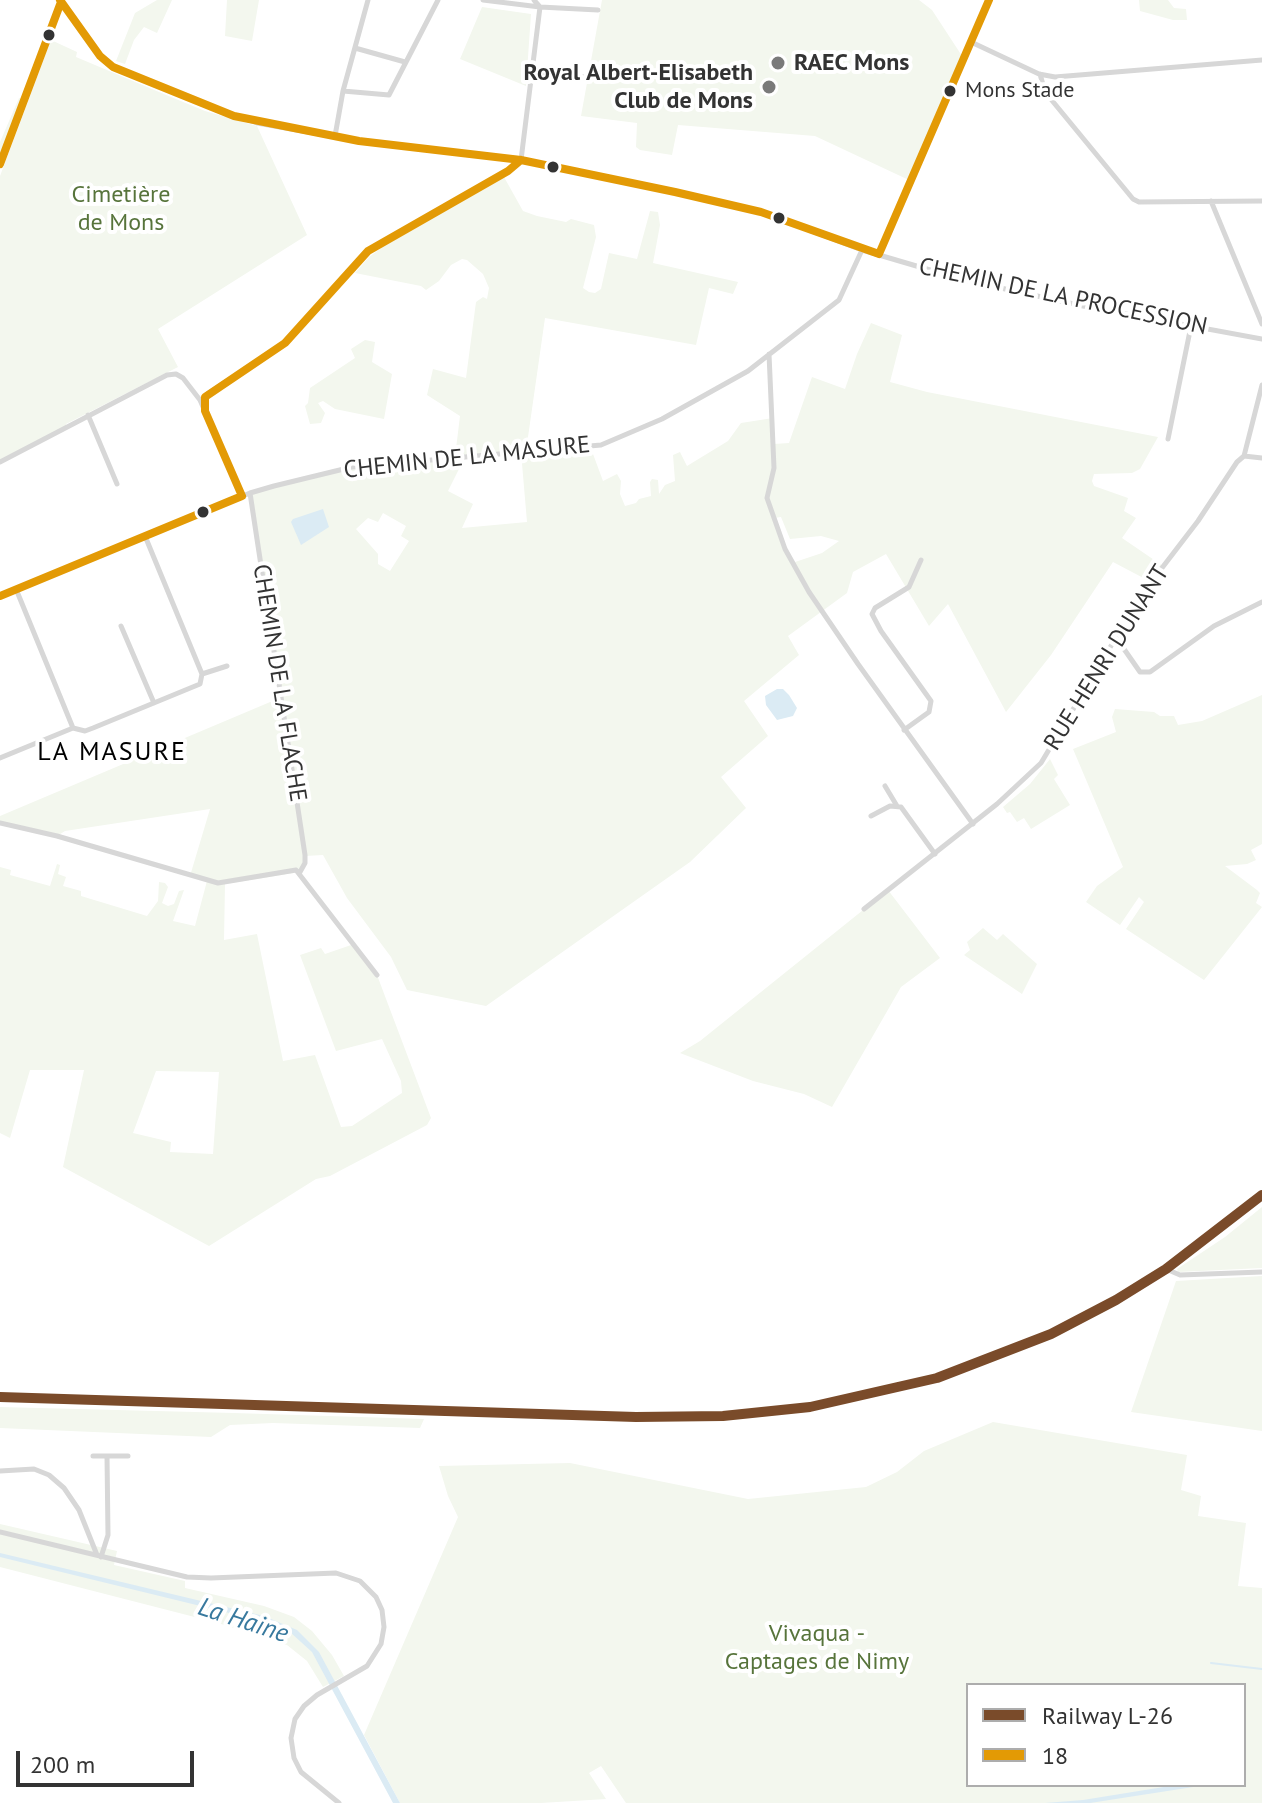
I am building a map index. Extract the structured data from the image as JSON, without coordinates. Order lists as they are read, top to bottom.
{
  "streets": {
    "street": [
      "CHEMIN DE LA PROCESSION",
      "CHEMIN DE LA MASURE",
      "RUE HENRI DUNANT",
      "CHEMIN DE LA FLACHE"
    ]
  },
  "crossings": [
    ["CHEMIN DE LA PROCESSION", "CHEMIN DE LA MASURE"],
    ["CHEMIN DE LA MASURE", "CHEMIN DE LA FLACHE"]
  ],
  "districts": ["LA MASURE"],
  "water": ["La Haine"],
  "parks": ["Cimetière de Mons", "Vivaqua - Captages de Nimy"],
  "places": ["RAEC Mons", "Royal Albert-Elisabeth Club de Mons", "Mons Stade"],
  "lines": ["transit line 18", "rail line L-26"],
  "legend": ["Railway L-26", "18"],
  "scale_bar": "200 m"
}
